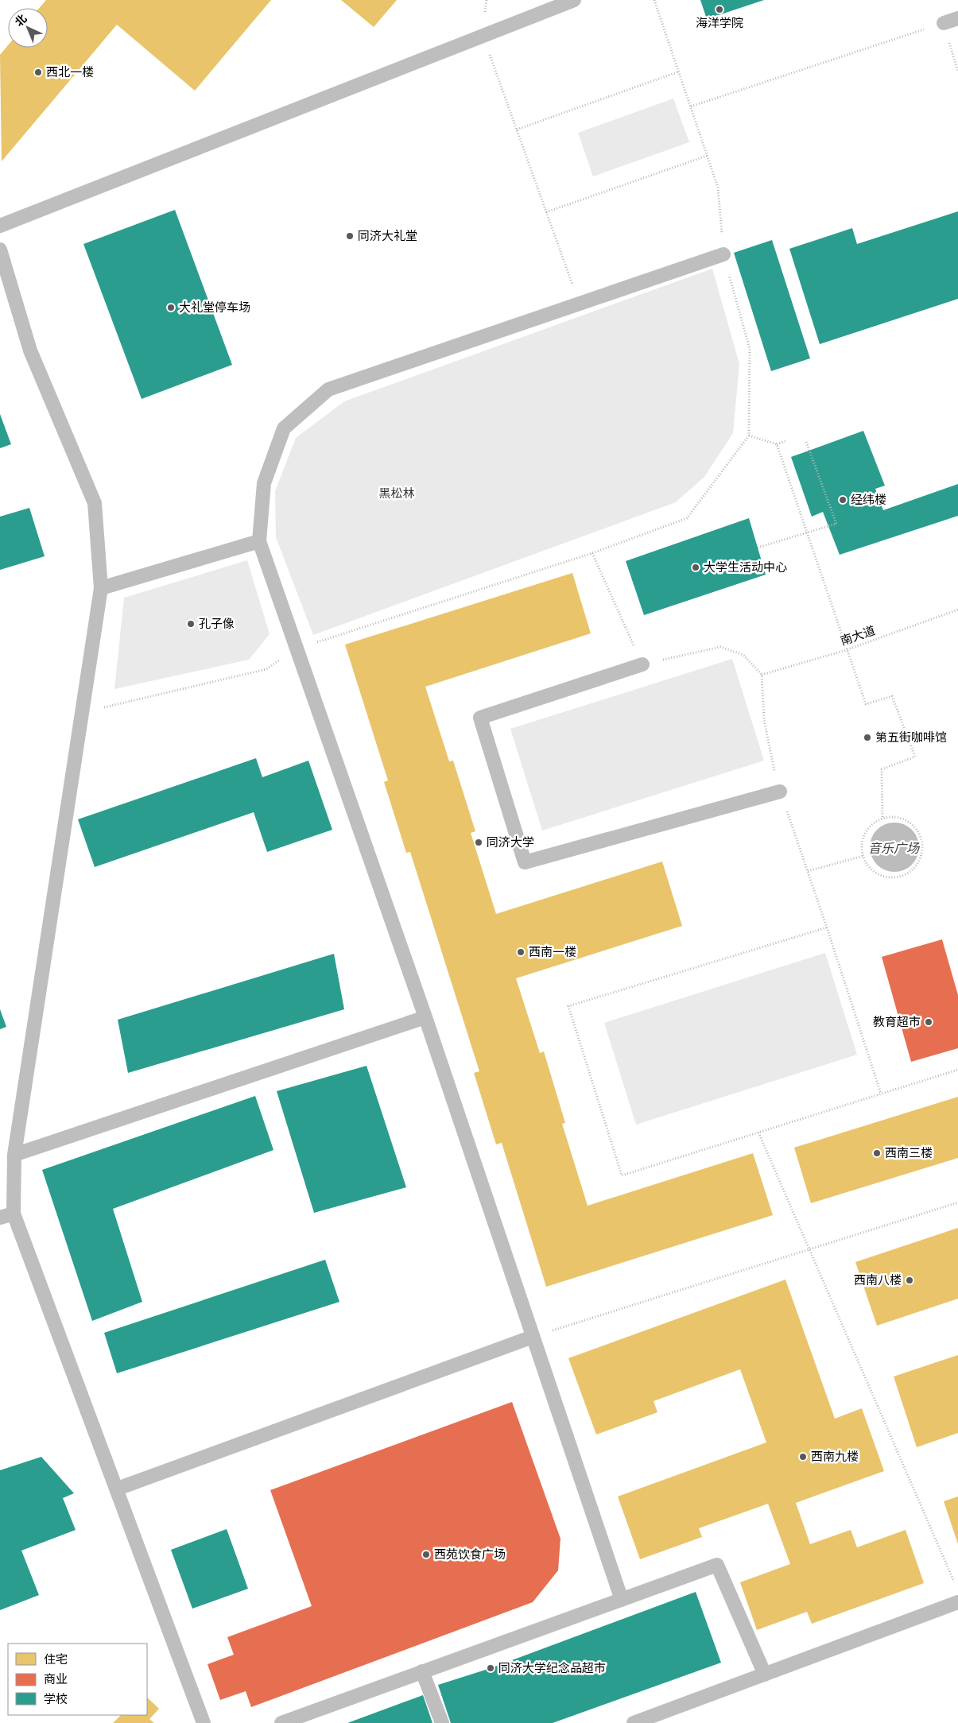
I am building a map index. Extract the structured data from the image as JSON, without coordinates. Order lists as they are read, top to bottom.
{
  "streets": {
    "path": ["南大道"]
  },
  "water": ["音乐广场"],
  "parks": ["黑松林"],
  "places": [
    "海洋学院",
    "西北一楼",
    "同济大礼堂",
    "大礼堂停车场",
    "经纬楼",
    "大学生活动中心",
    "孔子像",
    "第五街咖啡馆",
    "同济大学",
    "西南一楼",
    "教育超市",
    "西南三楼",
    "西南八楼",
    "西南九楼",
    "西苑饮食广场",
    "同济大学纪念品超市"
  ],
  "legend": ["住宅", "商业", "学校"],
  "north": "top left"
}
